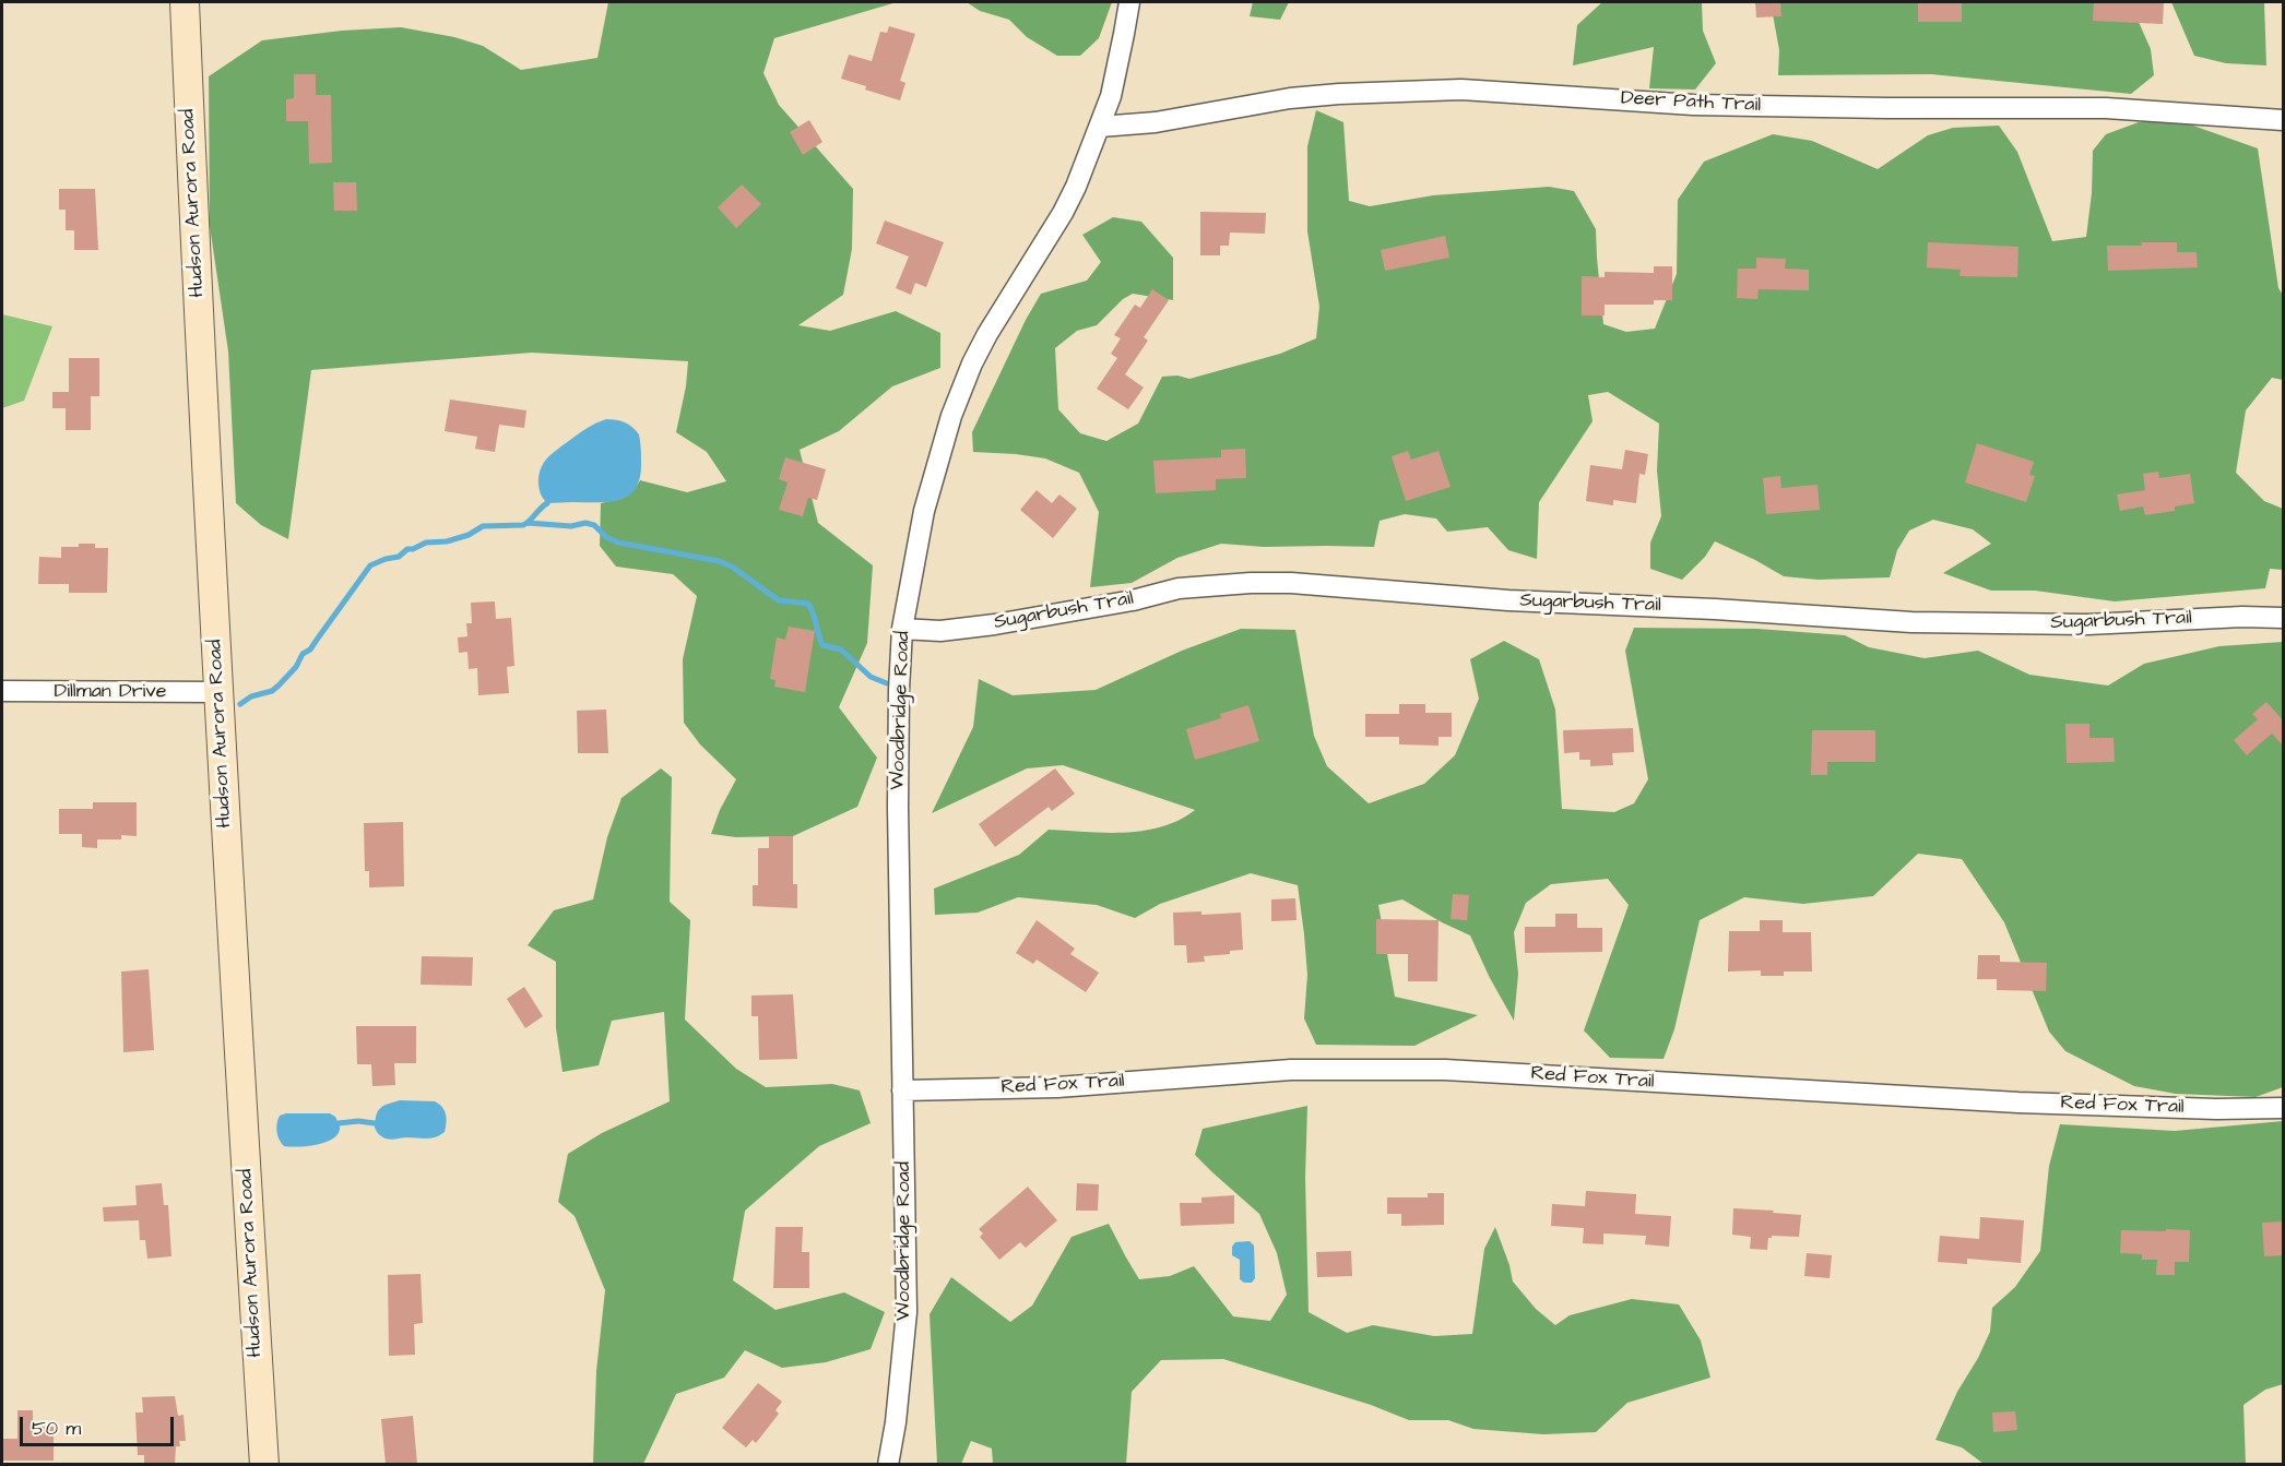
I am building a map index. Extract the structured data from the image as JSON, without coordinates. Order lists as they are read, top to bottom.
{
  "streets": {
    "street": [
      "Deer Path Trail",
      "Hudson Aurora Road",
      "Sugarbush Trail",
      "Dillman Drive",
      "Woodbridge Road",
      "Red Fox Trail"
    ]
  },
  "crossings": [
    ["Deer Path Trail", "Woodbridge Road"],
    ["Hudson Aurora Road", "Dillman Drive"],
    ["Sugarbush Trail", "Woodbridge Road"],
    ["Woodbridge Road", "Red Fox Trail"]
  ],
  "scale_bar": "50 m"
}
